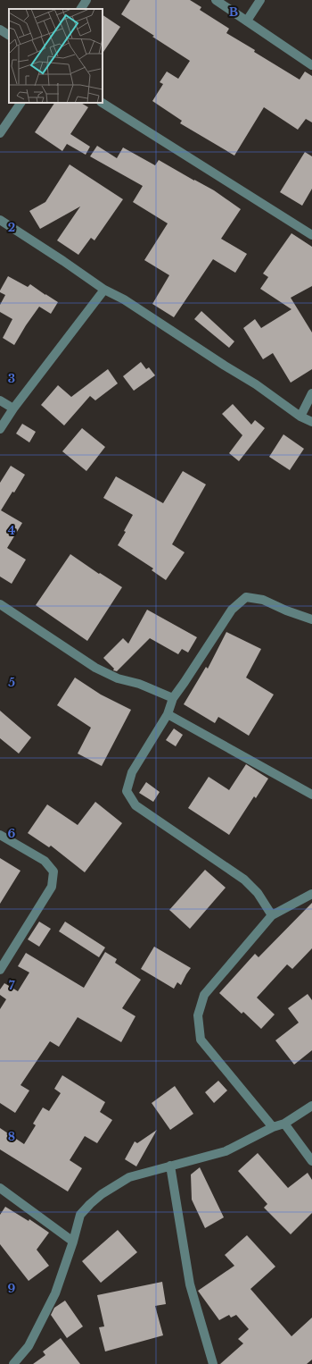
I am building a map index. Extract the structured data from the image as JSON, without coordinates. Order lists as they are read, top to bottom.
{
  "grid": {
    "columns": ["B"],
    "rows": [
      "2",
      "3",
      "4",
      "5",
      "6",
      "7",
      "8",
      "9"
    ]
  }
}
